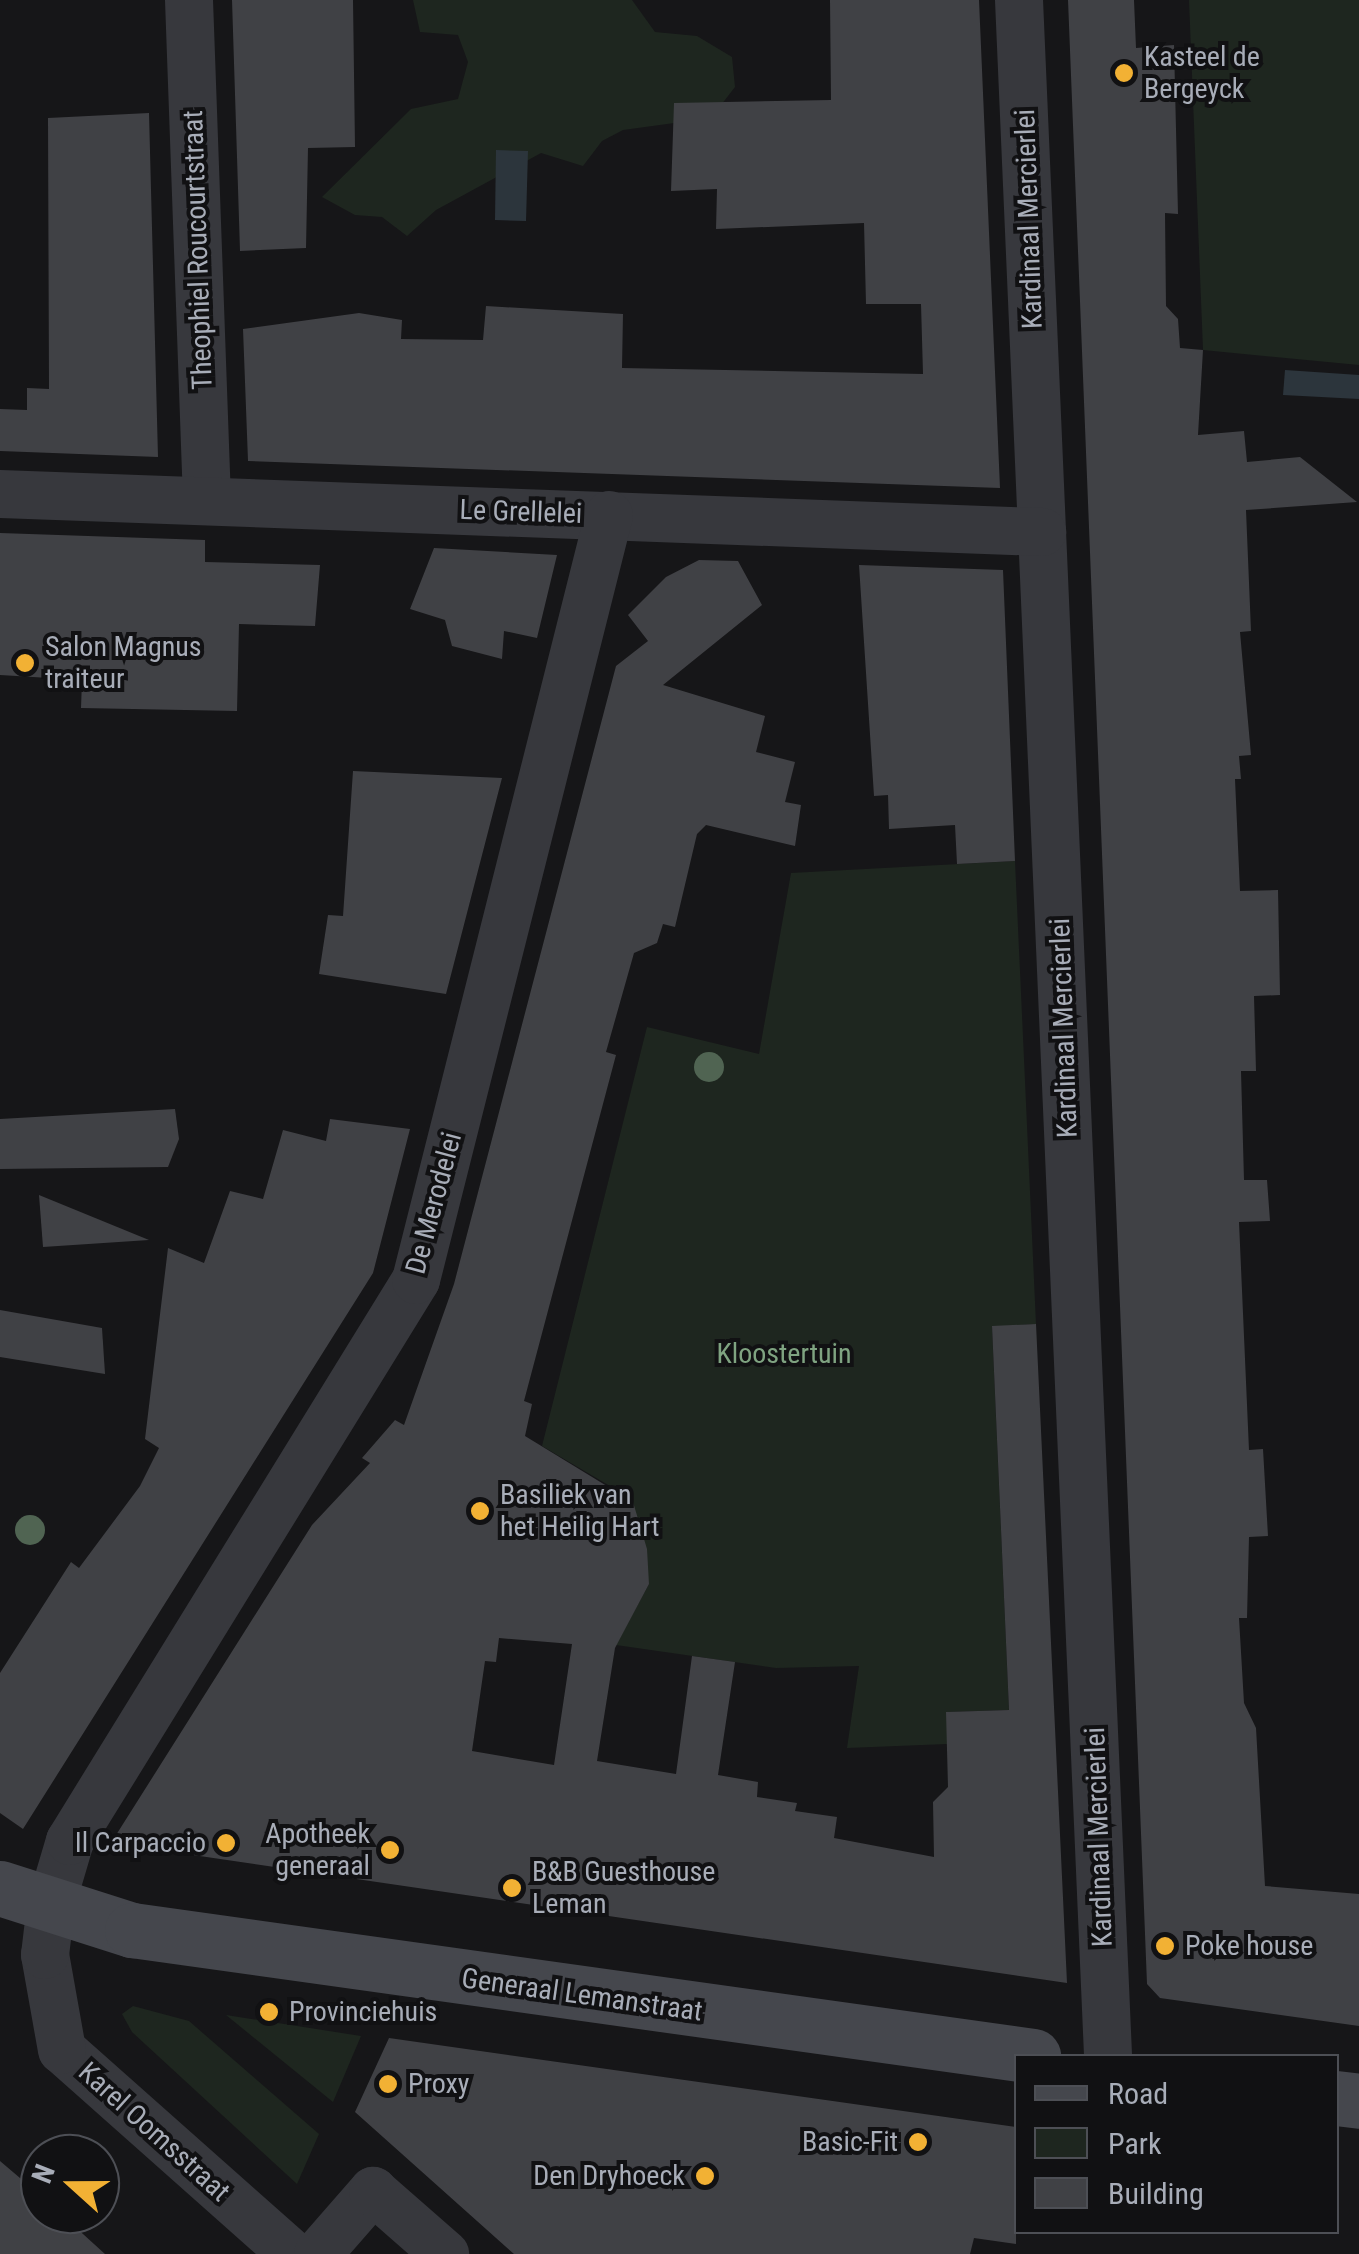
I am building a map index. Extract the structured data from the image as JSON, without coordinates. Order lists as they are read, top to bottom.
{
  "streets": {
    "main road": ["Generaal Lemanstraat"],
    "street": [
      "Kardinaal Mercierlei",
      "Theophiel Roucourtstraat",
      "Le Grellelei",
      "De Merodelei",
      "Karel Oomsstraat"
    ]
  },
  "crossings": [
    ["Kardinaal Mercierlei", "Le Grellelei"],
    ["Theophiel Roucourtstraat", "Le Grellelei"],
    ["Le Grellelei", "De Merodelei"],
    ["De Merodelei", "Generaal Lemanstraat"],
    ["De Merodelei", "Karel Oomsstraat"],
    ["Generaal Lemanstraat", "Karel Oomsstraat"]
  ],
  "parks": ["Kloostertuin"],
  "places": [
    "Kasteel de Bergeyck",
    "Salon Magnus traiteur",
    "Basiliek van het Heilig Hart",
    "Il Carpaccio",
    "Apotheek generaal",
    "B&B Guesthouse Leman",
    "Poke house",
    "Provinciehuis",
    "Proxy",
    "Basic-Fit",
    "Den Dryhoeck"
  ],
  "legend": ["Road", "Park", "Building"],
  "north": "left"
}
